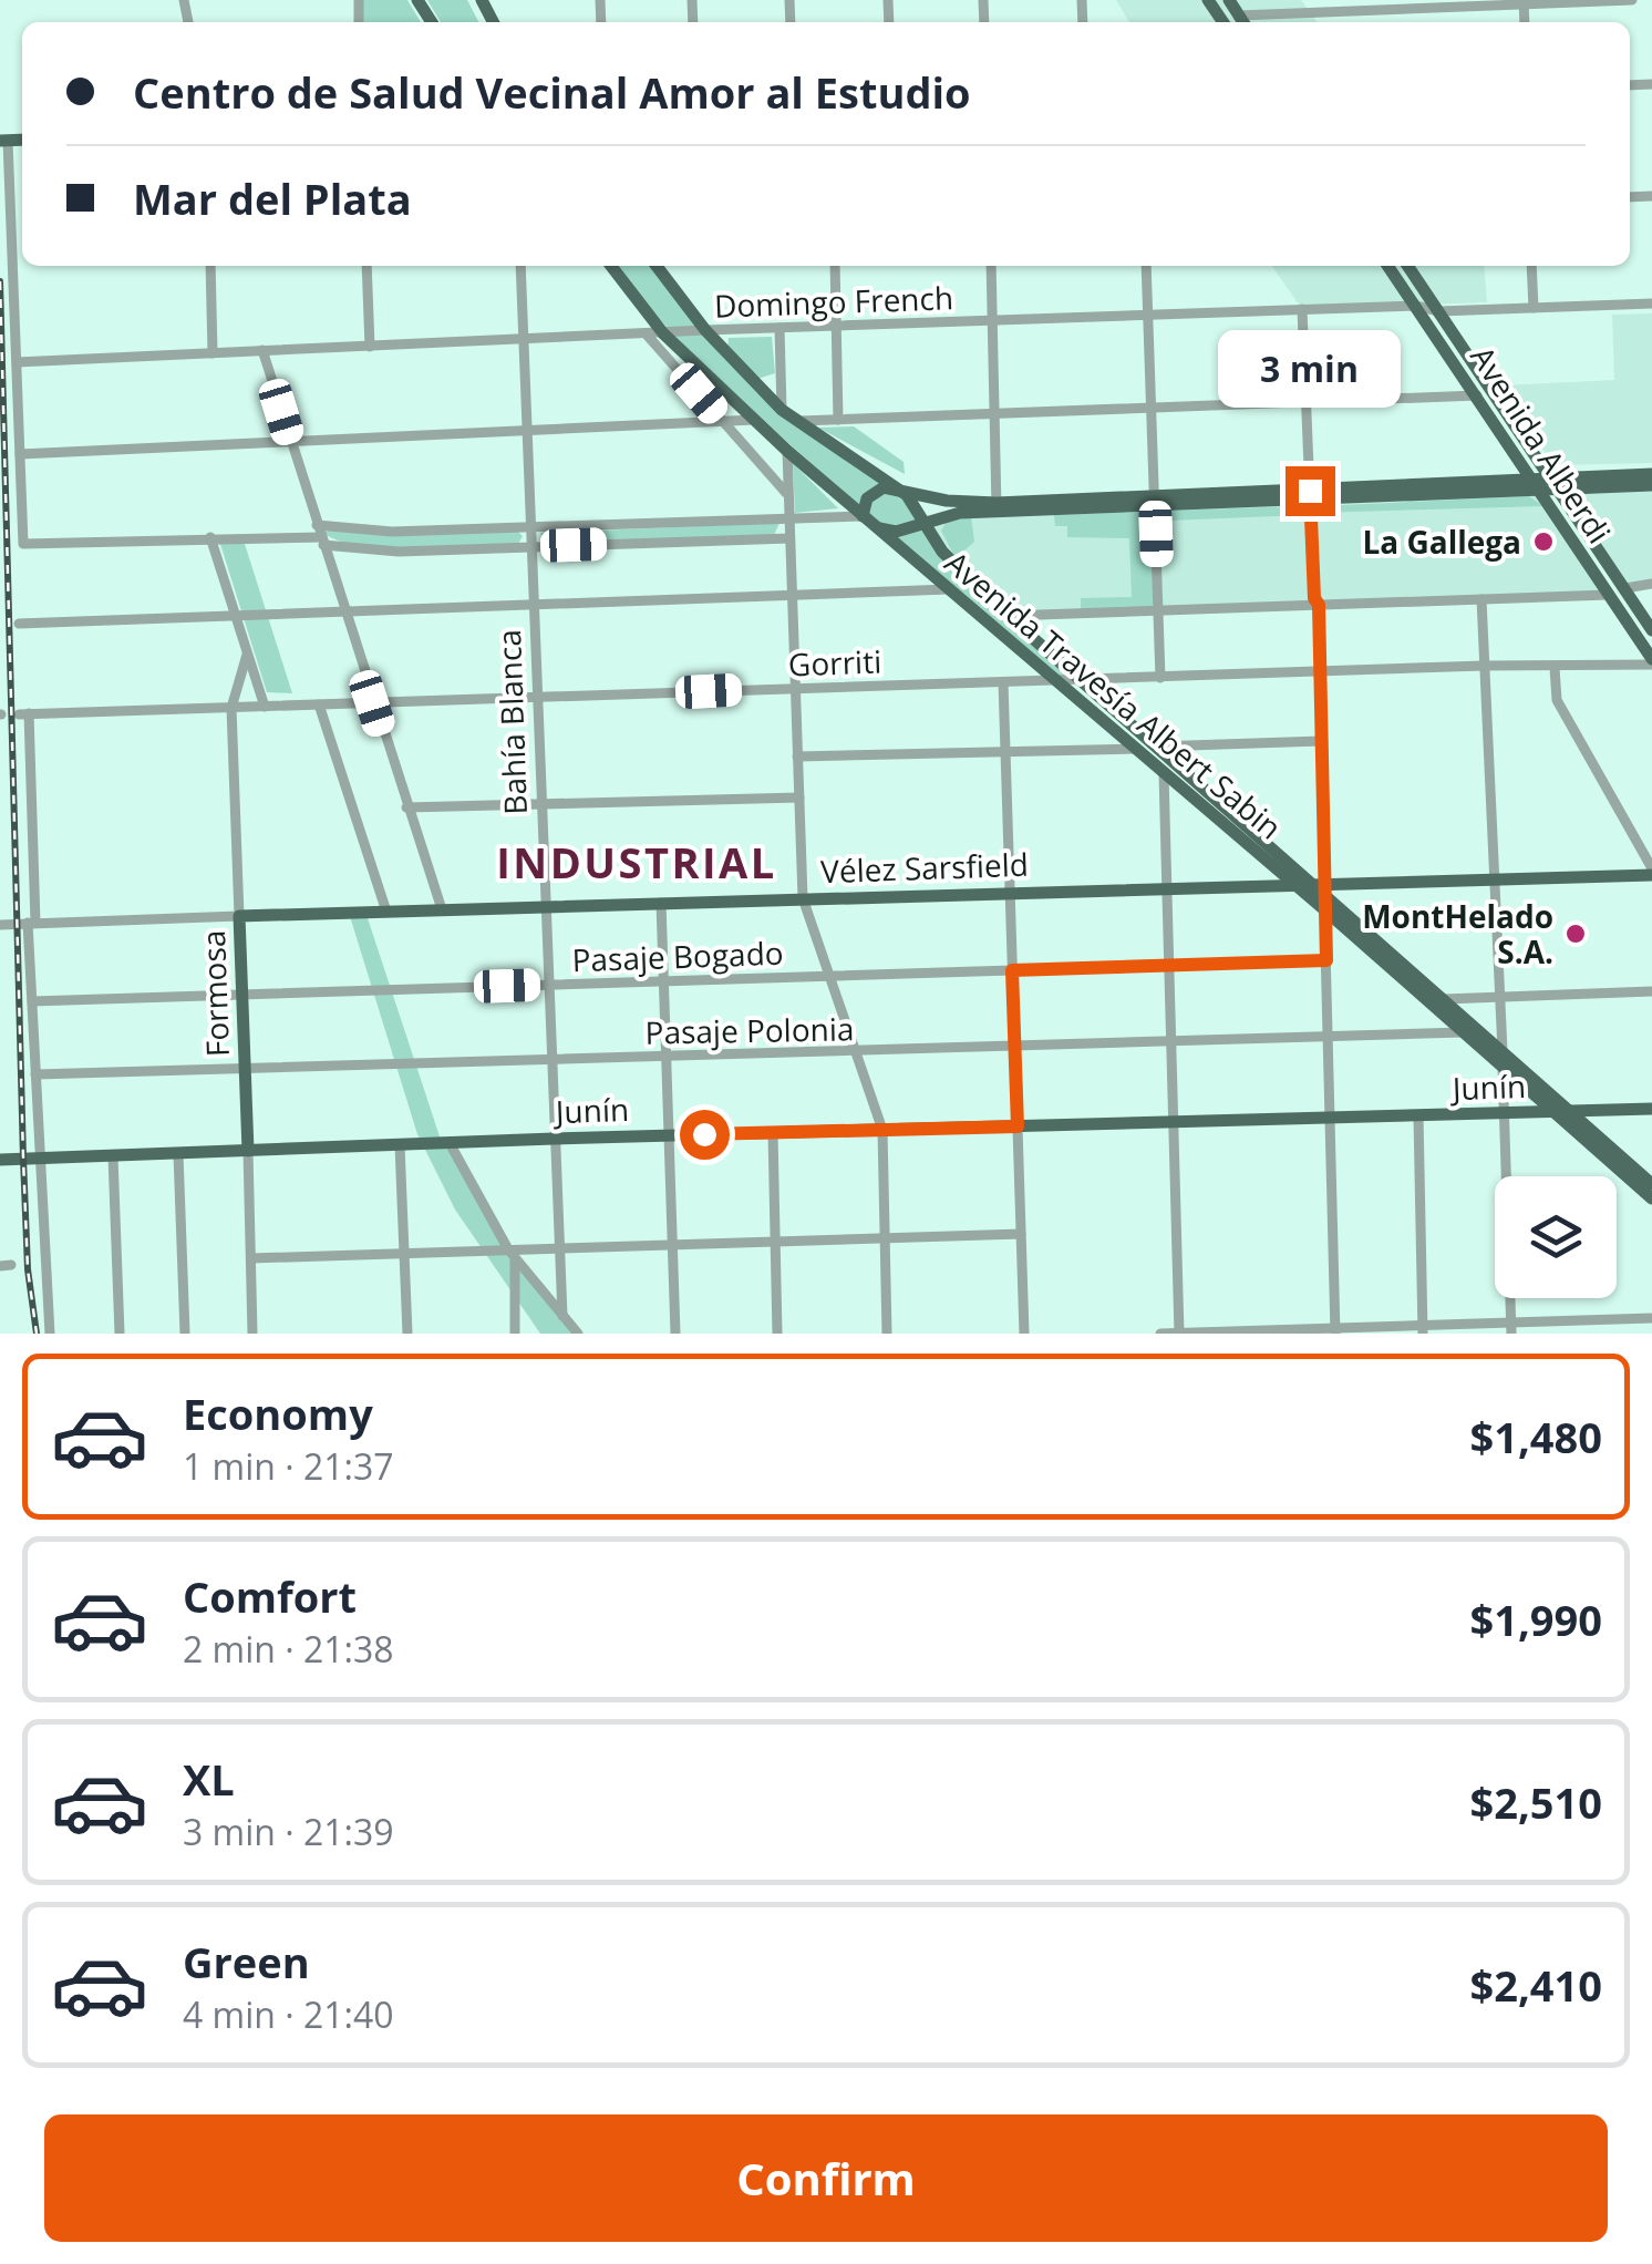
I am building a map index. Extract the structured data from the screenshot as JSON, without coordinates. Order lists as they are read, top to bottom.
{
  "streets": {
    "main road": [
      "Avenida Alberdi",
      "Avenida Travesía Albert Sabin",
      "Vélez Sarsfield",
      "Formosa",
      "Junín"
    ],
    "street": [
      "Domingo French",
      "Gorriti",
      "Bahía Blanca",
      "Pasaje Bogado",
      "Pasaje Polonia"
    ]
  },
  "crossings": [
    ["Domingo French", "Avenida Alberdi"],
    ["Domingo French", "Avenida Travesía Albert Sabin"],
    ["Domingo French", "Bahía Blanca"],
    ["Avenida Alberdi", "Gorriti"],
    ["Gorriti", "Avenida Travesía Albert Sabin"],
    ["Gorriti", "Bahía Blanca"],
    ["Gorriti", "Vélez Sarsfield"],
    ["Gorriti", "Formosa"],
    ["Avenida Travesía Albert Sabin", "Vélez Sarsfield"],
    ["Avenida Travesía Albert Sabin", "Pasaje Polonia"],
    ["Avenida Travesía Albert Sabin", "Junín"],
    ["Bahía Blanca", "Vélez Sarsfield"],
    ["Bahía Blanca", "Pasaje Bogado"],
    ["Bahía Blanca", "Pasaje Polonia"],
    ["Bahía Blanca", "Junín"],
    ["Vélez Sarsfield", "Formosa"],
    ["Pasaje Bogado", "Formosa"],
    ["Formosa", "Pasaje Polonia"],
    ["Formosa", "Junín"]
  ],
  "districts": ["INDUSTRIAL"],
  "places": ["La Gallega", "MontHelado S.A."],
  "page": {
    "banner": ["Centro de Salud Vecinal Amor al Estudio", "Mar del Plata"],
    "bubble": "3 min",
    "list": [
      {
        "name": "Economy",
        "note": "1 min · 21:37",
        "value": "$1,480"
      },
      {
        "name": "Comfort",
        "note": "2 min · 21:38",
        "value": "$1,990"
      },
      {
        "name": "XL",
        "note": "3 min · 21:39",
        "value": "$2,510"
      },
      {
        "name": "Green",
        "note": "4 min · 21:40",
        "value": "$2,410"
      }
    ],
    "buttons": "Confirm"
  }
}
